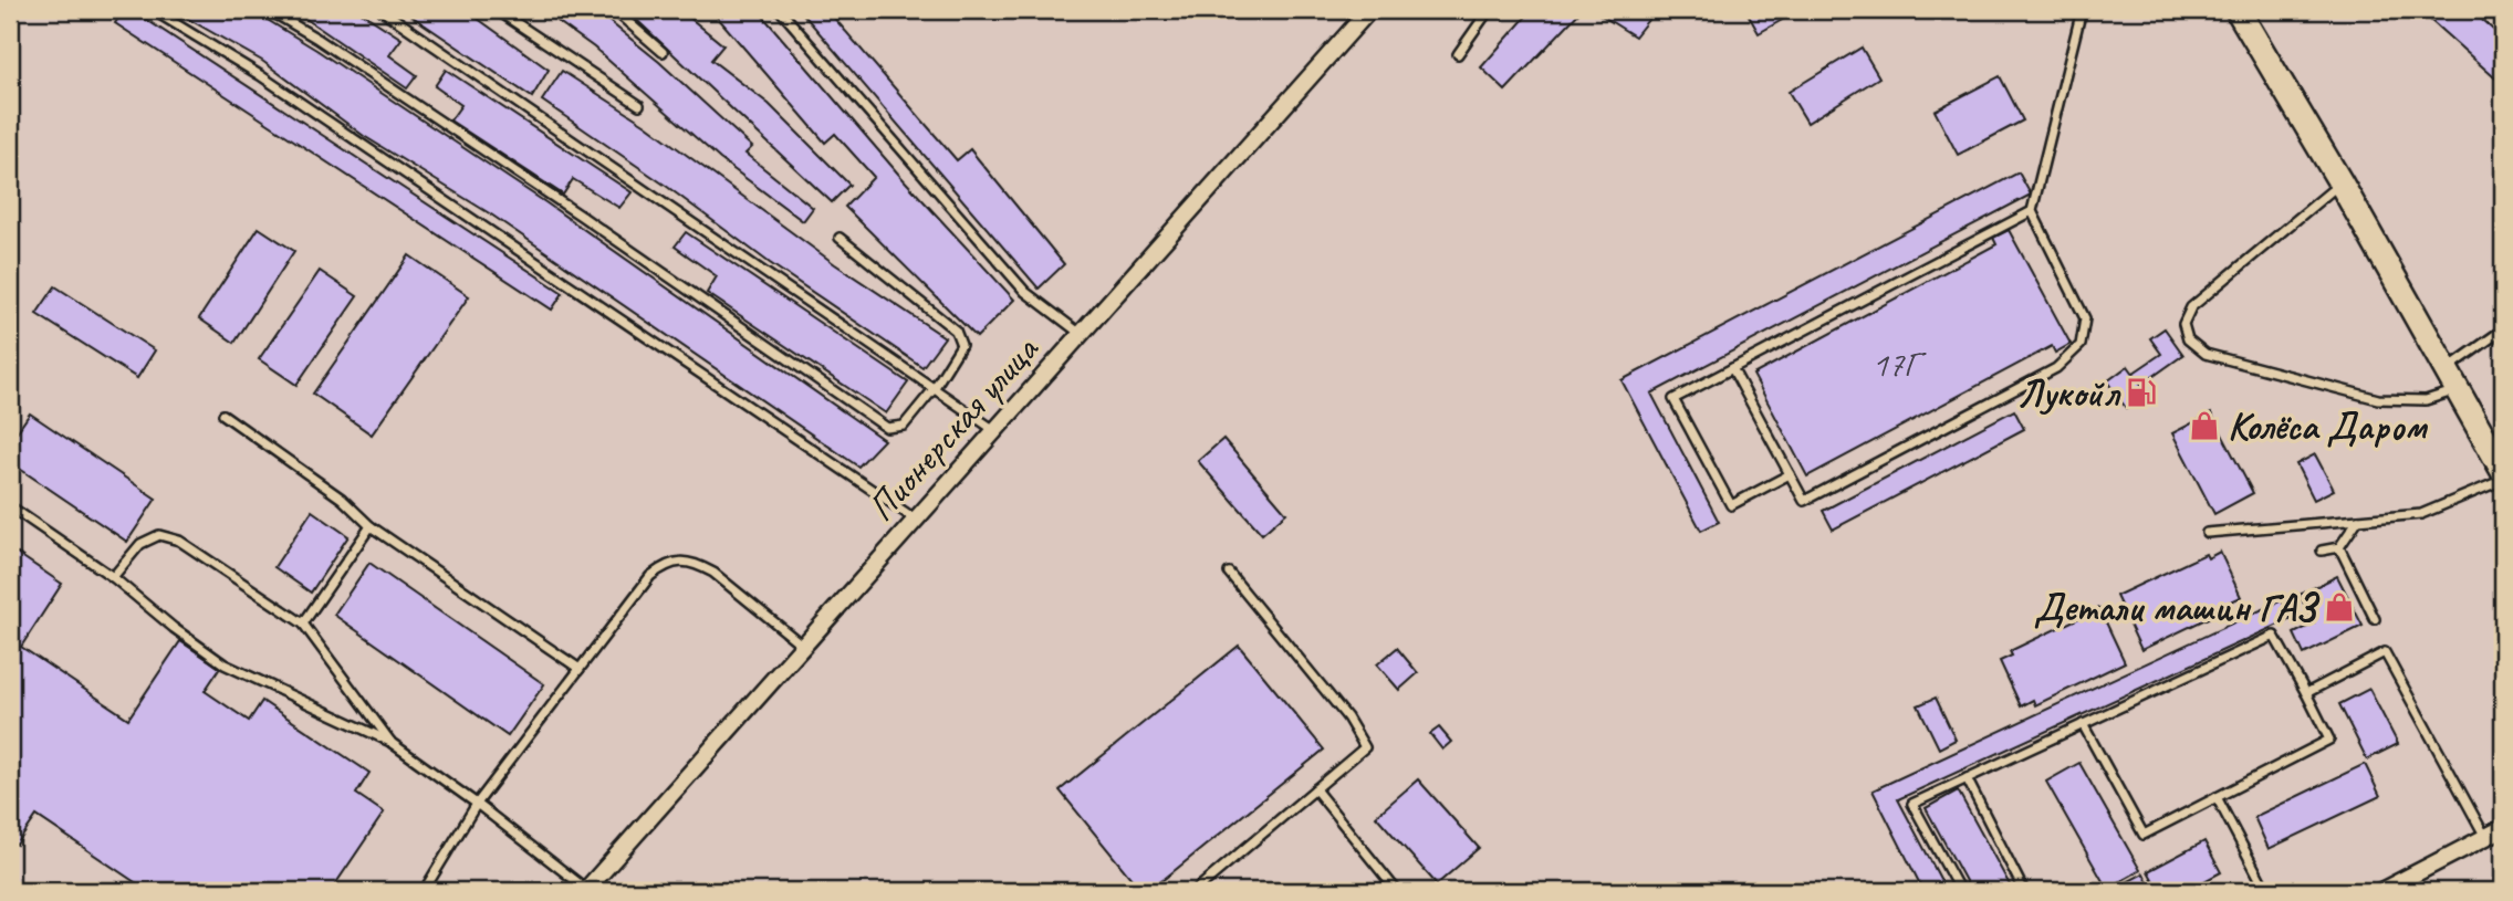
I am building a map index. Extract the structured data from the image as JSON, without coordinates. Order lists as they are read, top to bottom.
{
  "streets": {
    "street": ["Пионерская улица"]
  },
  "places": {
    "fuel station": ["Лукойл"],
    "shop": ["Колёса Даром", "Детали машин ГАЗ"]
  },
  "house_numbers": ["17Г"]
}
